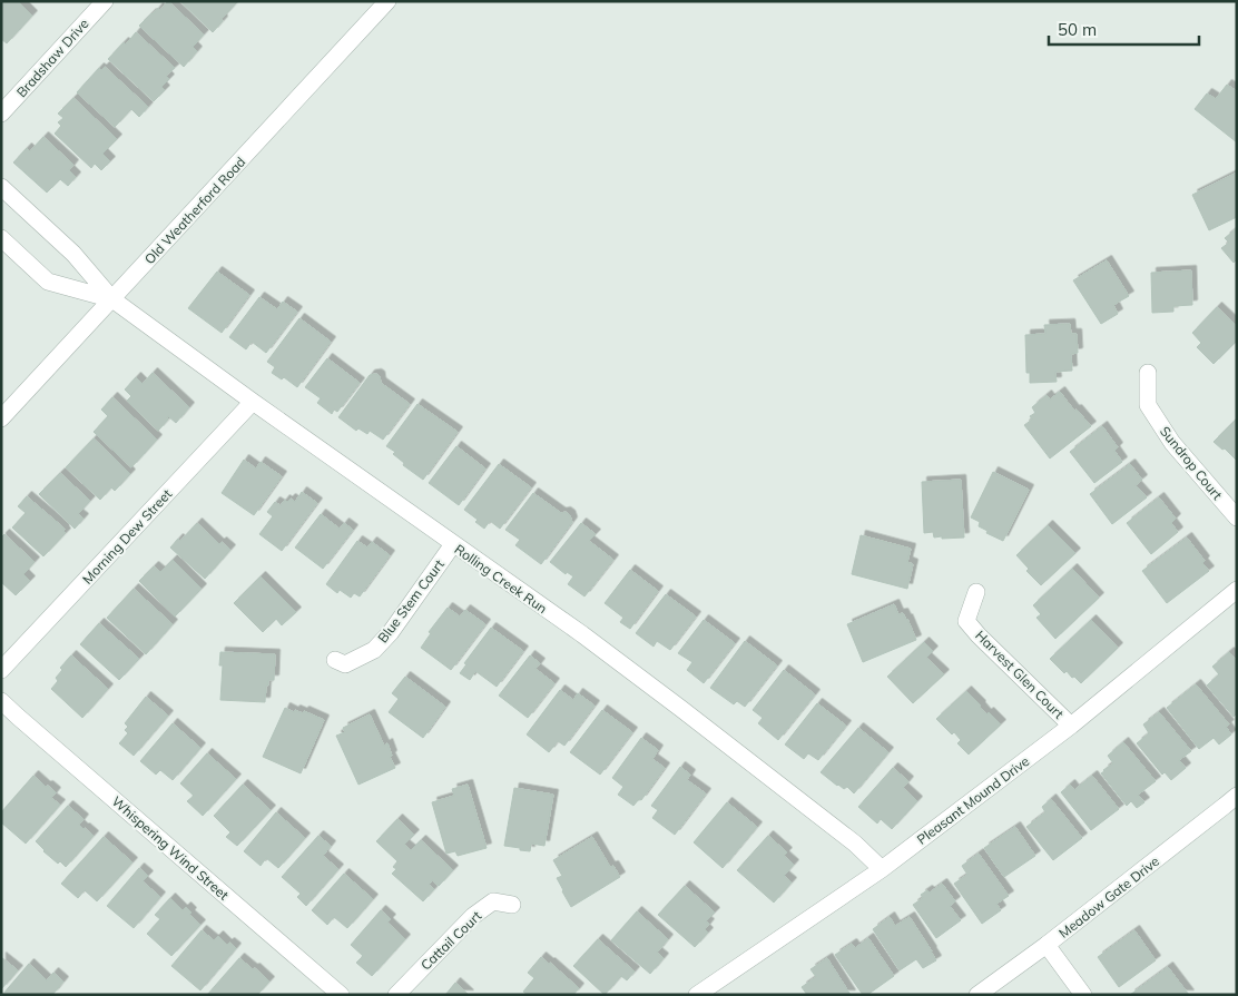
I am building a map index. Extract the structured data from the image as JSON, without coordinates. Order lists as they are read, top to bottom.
{
  "streets": {
    "street": [
      "Bradshaw Drive",
      "Old Weatherford Road",
      "Sundrop Court",
      "Morning Dew Street",
      "Rolling Creek Run",
      "Blue Stem Court",
      "Harvest Glen Court",
      "Pleasant Mound Drive",
      "Whispering Wind Street",
      "Meadow Gate Drive",
      "Cattail Court"
    ]
  },
  "crossings": [
    ["Old Weatherford Road", "Rolling Creek Run"],
    ["Morning Dew Street", "Rolling Creek Run"],
    ["Rolling Creek Run", "Blue Stem Court"],
    ["Rolling Creek Run", "Pleasant Mound Drive"],
    ["Harvest Glen Court", "Pleasant Mound Drive"]
  ],
  "scale_bar": "50 m"
}
